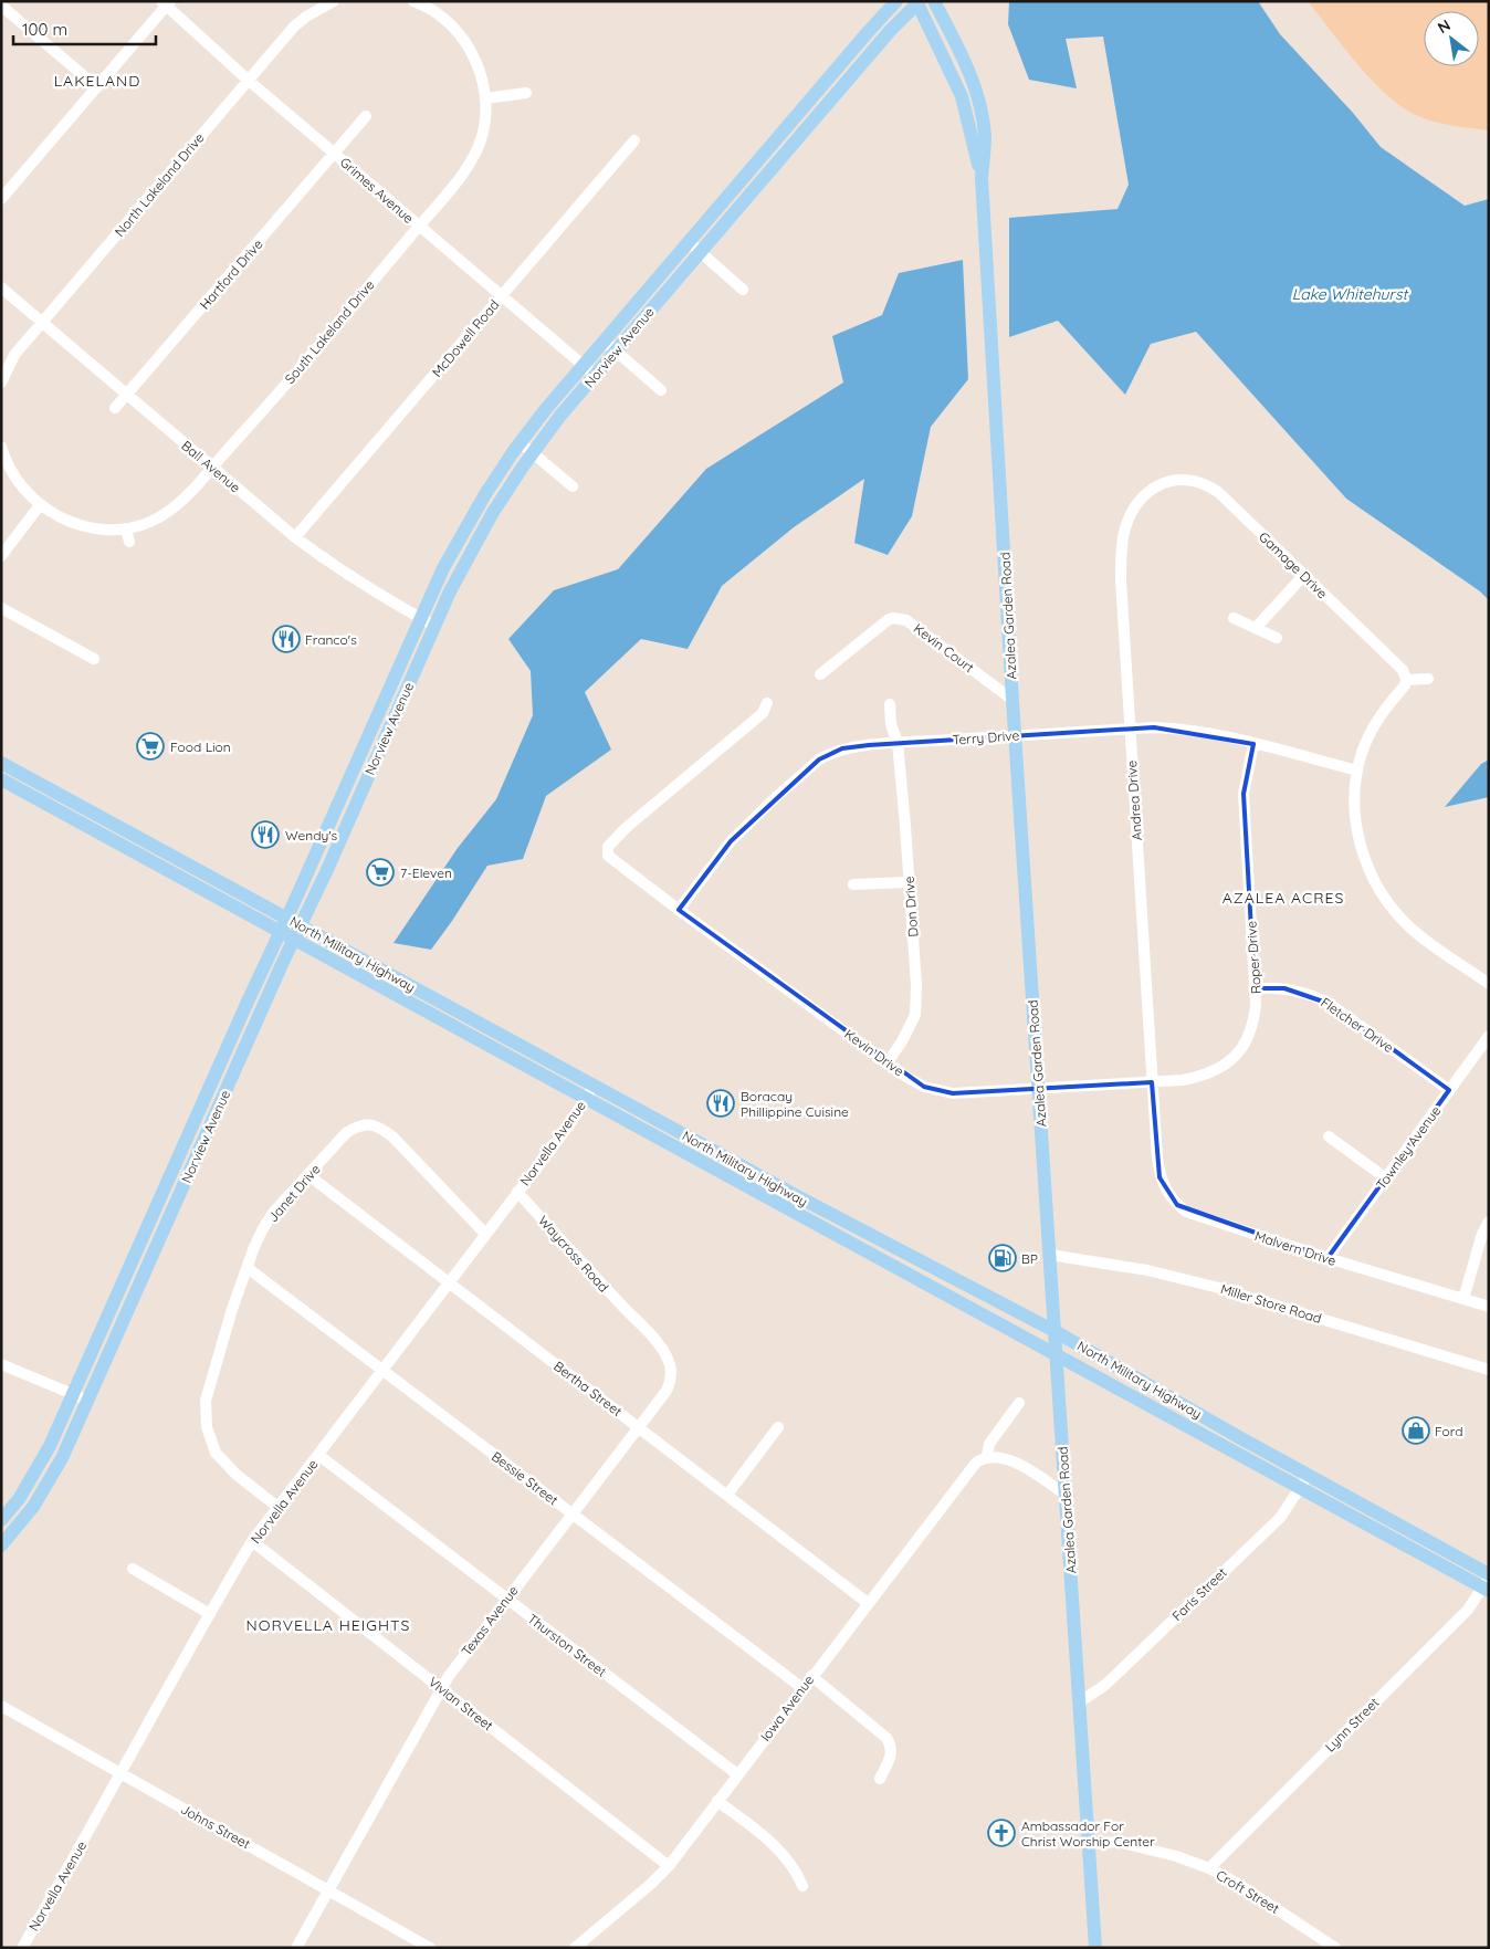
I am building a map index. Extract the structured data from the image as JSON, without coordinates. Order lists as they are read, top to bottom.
{
  "streets": {
    "main road": ["Norview Avenue", "Azalea Garden Road", "North Military Highway"],
    "street": [
      "North Lakeland Drive",
      "Grimes Avenue",
      "Hartford Drive",
      "South Lakeland Drive",
      "McDowell Road",
      "Ball Avenue",
      "Gamage Drive",
      "Kevin Court",
      "Terry Drive",
      "Andrea Drive",
      "Don Drive",
      "Roper Drive",
      "Fletcher Drive",
      "Kevin Drive",
      "Norvella Avenue",
      "Townley Avenue",
      "Janet Drive",
      "Malvern Drive",
      "Waycross Road",
      "Miller Store Road",
      "Bertha Street",
      "Bessie Street",
      "Faris Street",
      "Texas Avenue",
      "Thurston Street",
      "Vivian Street",
      "Iowa Avenue",
      "Lynn Street",
      "Johns Street",
      "Croft Street"
    ]
  },
  "crossings": [
    ["North Lakeland Drive", "Grimes Avenue"],
    ["North Lakeland Drive", "Ball Avenue"],
    ["Grimes Avenue", "Hartford Drive"],
    ["Grimes Avenue", "South Lakeland Drive"],
    ["Grimes Avenue", "McDowell Road"],
    ["Grimes Avenue", "Norview Avenue"],
    ["Hartford Drive", "Ball Avenue"],
    ["South Lakeland Drive", "Ball Avenue"],
    ["McDowell Road", "Ball Avenue"],
    ["Norview Avenue", "Ball Avenue"],
    ["Norview Avenue", "Azalea Garden Road"],
    ["Norview Avenue", "North Military Highway"],
    ["Gamage Drive", "Andrea Drive"],
    ["Azalea Garden Road", "Kevin Court"],
    ["Azalea Garden Road", "Terry Drive"],
    ["Azalea Garden Road", "North Military Highway"],
    ["Azalea Garden Road", "Kevin Drive"],
    ["Azalea Garden Road", "Miller Store Road"],
    ["Azalea Garden Road", "Faris Street"],
    ["Azalea Garden Road", "Croft Street"],
    ["Terry Drive", "Andrea Drive"],
    ["Terry Drive", "Don Drive"],
    ["Terry Drive", "Roper Drive"],
    ["Terry Drive", "Kevin Drive"],
    ["Andrea Drive", "Kevin Drive"],
    ["Andrea Drive", "Malvern Drive"],
    ["Don Drive", "Kevin Drive"],
    ["North Military Highway", "Norvella Avenue"],
    ["North Military Highway", "Faris Street"],
    ["North Military Highway", "Lynn Street"],
    ["Roper Drive", "Fletcher Drive"],
    ["Roper Drive", "Kevin Drive"],
    ["Fletcher Drive", "Townley Avenue"],
    ["Norvella Avenue", "Janet Drive"],
    ["Norvella Avenue", "Waycross Road"],
    ["Norvella Avenue", "Bertha Street"],
    ["Norvella Avenue", "Bessie Street"],
    ["Norvella Avenue", "Thurston Street"],
    ["Norvella Avenue", "Vivian Street"],
    ["Norvella Avenue", "Johns Street"],
    ["Townley Avenue", "Malvern Drive"],
    ["Janet Drive", "Bertha Street"],
    ["Janet Drive", "Bessie Street"],
    ["Waycross Road", "Texas Avenue"],
    ["Bertha Street", "Texas Avenue"],
    ["Bertha Street", "Iowa Avenue"],
    ["Bessie Street", "Texas Avenue"],
    ["Bessie Street", "Iowa Avenue"],
    ["Texas Avenue", "Thurston Street"],
    ["Texas Avenue", "Vivian Street"],
    ["Texas Avenue", "Johns Street"],
    ["Thurston Street", "Iowa Avenue"],
    ["Vivian Street", "Iowa Avenue"],
    ["Lynn Street", "Croft Street"]
  ],
  "districts": ["LAKELAND", "AZALEA ACRES", "NORVELLA HEIGHTS"],
  "water": ["Lake Whitehurst"],
  "places": {
    "restaurant": ["Franco's", "Wendy's", "Boracay Phillippine Cuisine"],
    "supermarket": ["Food Lion", "7-Eleven"],
    "fuel station": ["BP"],
    "shop": ["Ford"],
    "church": ["Ambassador For Christ Worship Center"]
  },
  "scale_bar": "100 m",
  "north": "top left"
}
